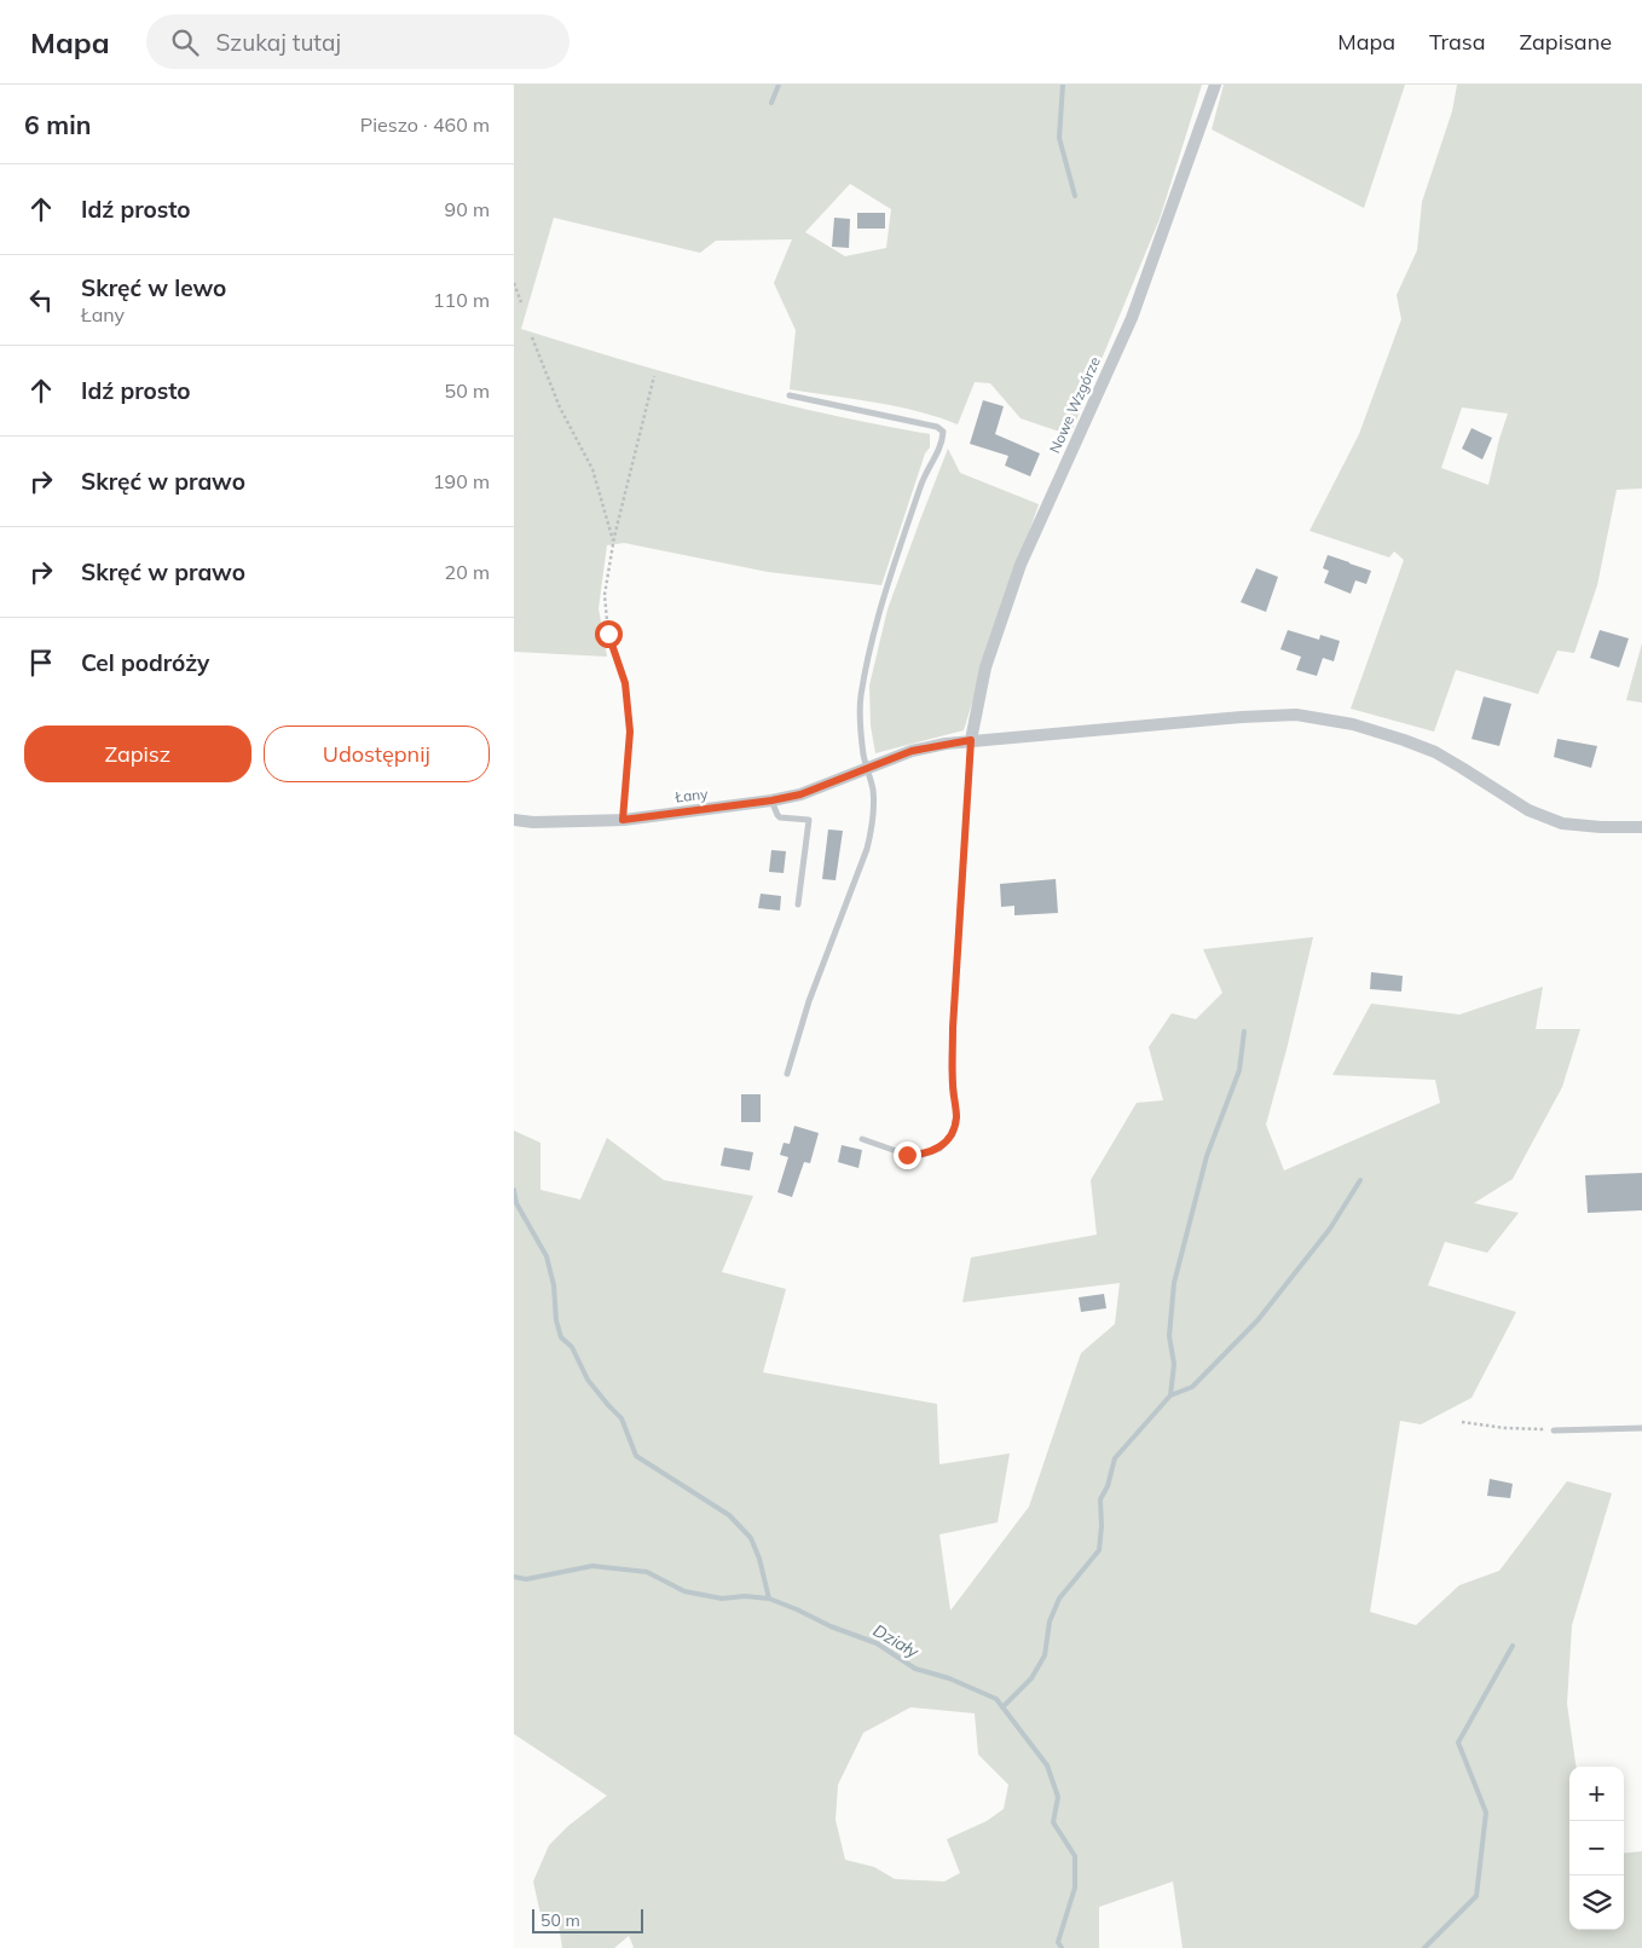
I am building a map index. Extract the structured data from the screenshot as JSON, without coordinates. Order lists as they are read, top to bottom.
{
  "streets": {
    "street": ["Nowe Wzgórze", "Łany"]
  },
  "crossings": [
    ["Nowe Wzgórze", "Łany"]
  ],
  "water": ["Działy"],
  "scale_bar": "50 m",
  "page": {
    "header": "Mapa",
    "search": "Szukaj tutaj",
    "nav": ["Mapa", "Trasa", "Zapisane"],
    "heading": ["6 min", "Pieszo · 460 m"],
    "list": [
      ["Idź prosto", "90 m"],
      ["Skręć w lewo", "Łany", "110 m"],
      ["Idź prosto", "50 m"],
      ["Skręć w prawo", "190 m"],
      ["Skręć w prawo", "20 m"],
      "Cel podróży"
    ],
    "buttons": ["Zapisz", "Udostępnij"],
    "map_buttons": ["+", "−"],
    "scale": "50 m"
  }
}
